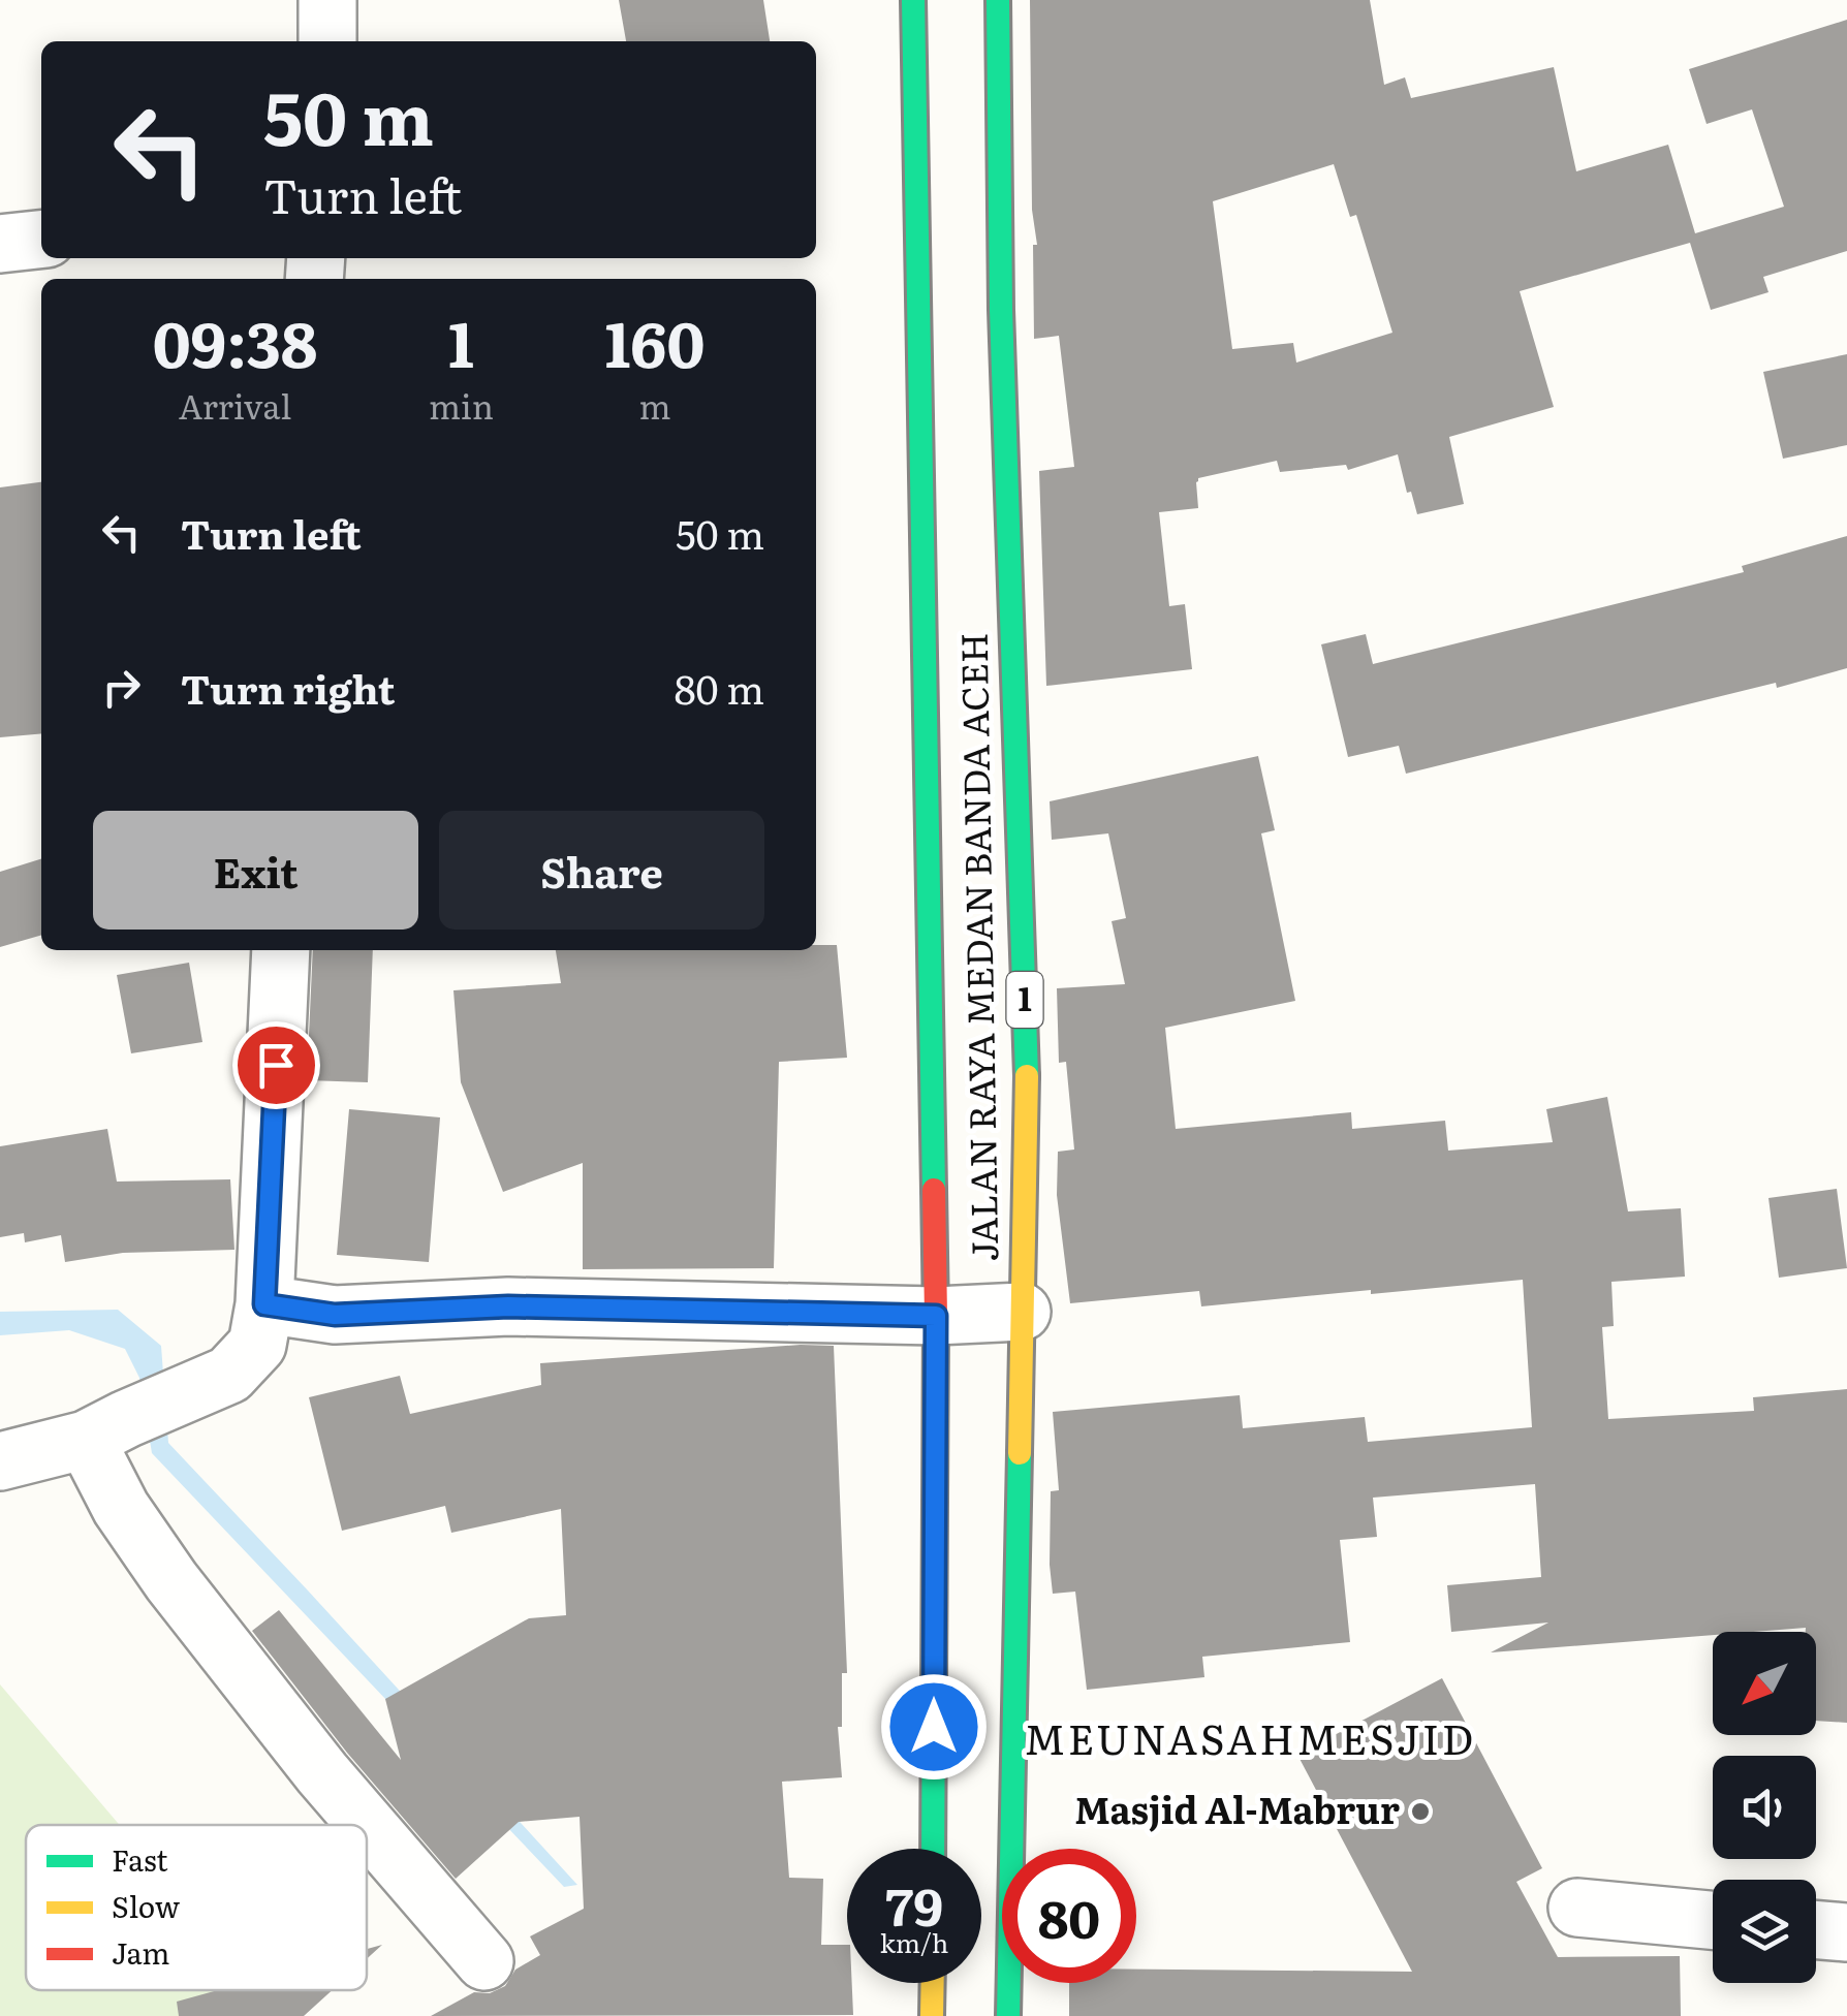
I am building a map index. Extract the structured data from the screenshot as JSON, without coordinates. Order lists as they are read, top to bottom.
{
  "streets": {
    "highway": ["JALAN RAYA MEDAN BANDA ACEH", "1"]
  },
  "districts": ["MEUNASAHMESJID"],
  "places": ["Masjid Al-Mabrur"],
  "legend": ["Fast", "Slow", "Jam"],
  "north": "bottom left",
  "page": {
    "turn": ["50 m", "Turn left"],
    "eta": [
      "09:38",
      "Arrival",
      "1",
      "min",
      "160",
      "m"
    ],
    "list": [
      {
        "name": "Turn left",
        "value": "50 m"
      },
      {
        "name": "Turn right",
        "value": "80 m"
      }
    ],
    "buttons": ["Exit", "Share"],
    "speed": "79 km/h",
    "limit": "80"
  }
}
